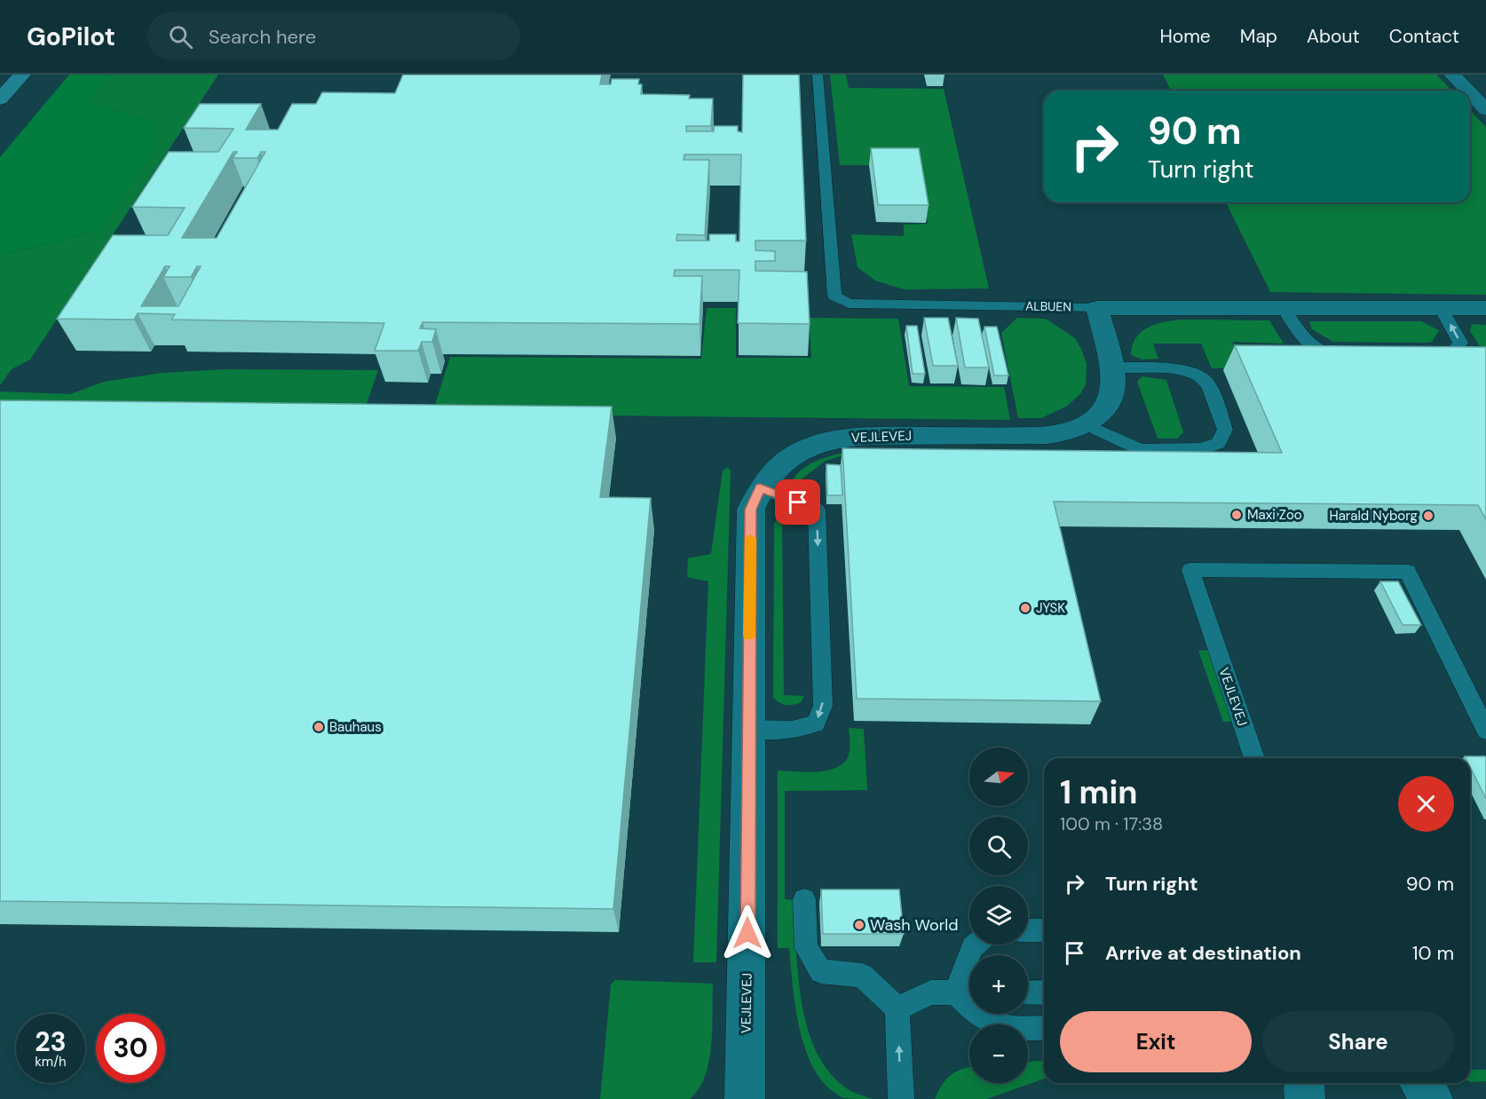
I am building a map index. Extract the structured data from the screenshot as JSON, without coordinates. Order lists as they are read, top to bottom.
{
  "streets": {
    "street": ["ALBUEN", "VEJLEVEJ"]
  },
  "crossings": [
    ["ALBUEN", "VEJLEVEJ"]
  ],
  "places": [
    "Maxi Zoo",
    "Harald Nyborg",
    "JYSK",
    "Bauhaus",
    "Wash World"
  ],
  "north": "right",
  "page": {
    "header": "GoPilot",
    "search": "Search here",
    "nav": [
      "Home",
      "Map",
      "About",
      "Contact"
    ],
    "turn": ["90 m", "Turn right"],
    "map_buttons": ["+", "−"],
    "heading": ["1 min", "100 m · 17:38"],
    "list": [
      {
        "name": "Turn right",
        "value": "90 m"
      },
      {
        "name": "Arrive at destination",
        "value": "10 m"
      }
    ],
    "buttons": ["Exit", "Share"],
    "speed": "23 km/h",
    "limit": "30"
  }
}
